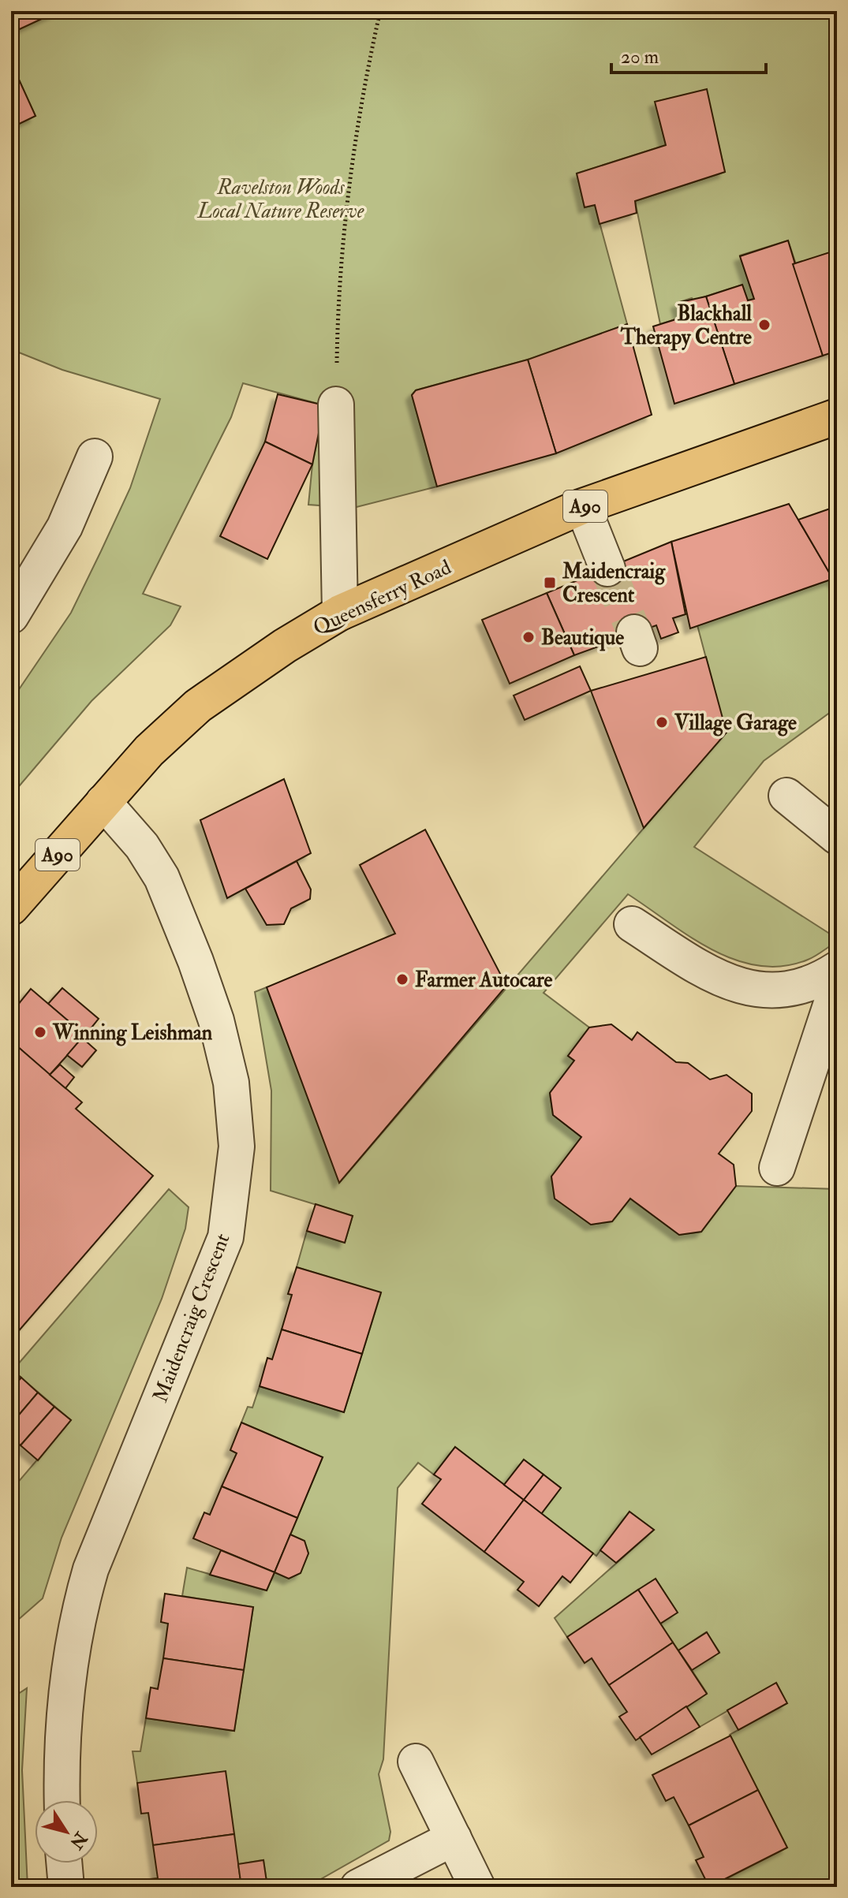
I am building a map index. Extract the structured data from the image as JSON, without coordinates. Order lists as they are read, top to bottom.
{
  "streets": {
    "main road": ["A90", "Queensferry Road"],
    "street": ["Maidencraig Crescent"]
  },
  "crossings": [
    ["Queensferry Road", "Maidencraig Crescent"]
  ],
  "parks": ["Ravelston Woods Local Nature Reserve"],
  "places": {
    "other": [
      "Blackhall Therapy Centre",
      "Beautique",
      "Village Garage",
      "Farmer Autocare",
      "Winning Leishman"
    ],
    "transit": ["Maidencraig Crescent"]
  },
  "scale_bar": "20 m",
  "north": "bottom right"
}
